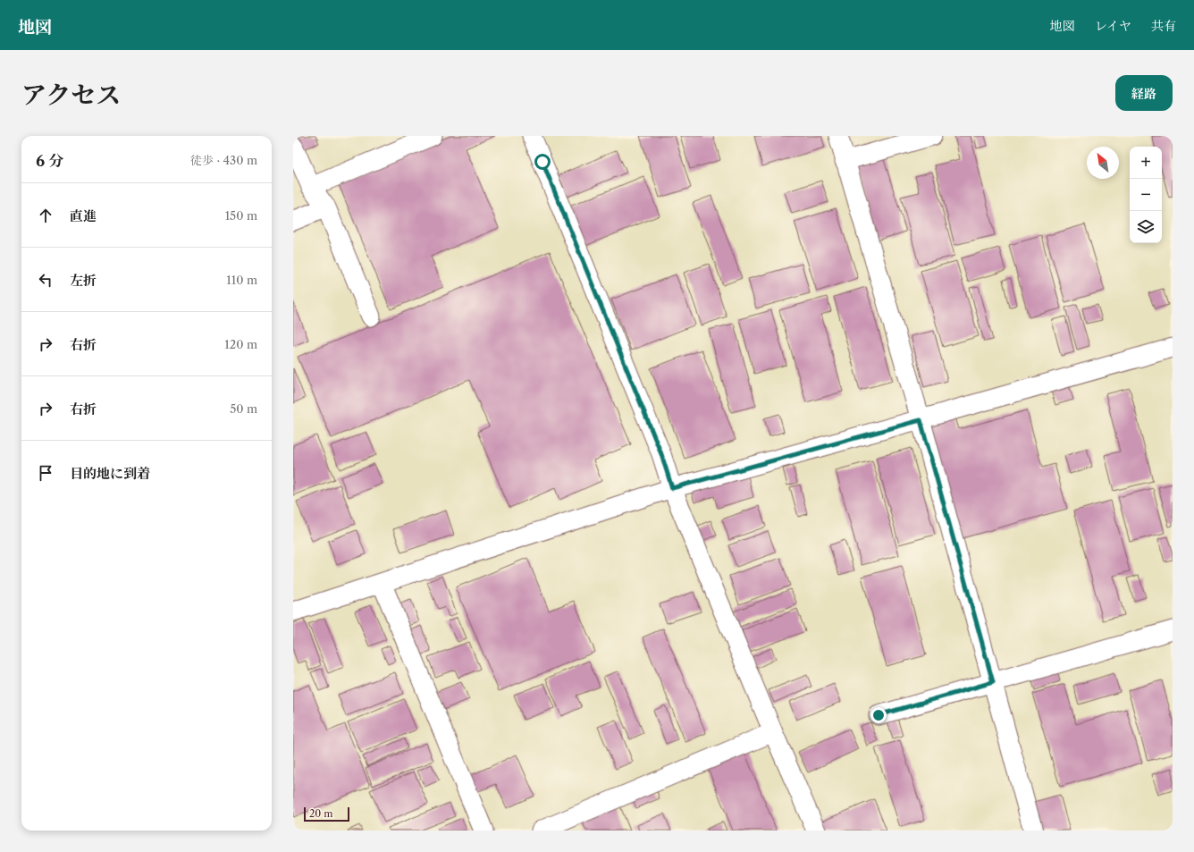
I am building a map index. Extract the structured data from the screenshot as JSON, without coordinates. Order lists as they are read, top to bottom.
{
  "scale_bar": "20 m",
  "north": "top left",
  "page": {
    "header": "地図",
    "nav": ["地図", "レイヤ", "共有"],
    "title": "アクセス",
    "buttons": "経路",
    "heading": ["6 分", "徒歩 · 430 m"],
    "map_buttons": ["+", "−"],
    "list": [
      ["直進", "150 m"],
      ["左折", "110 m"],
      ["右折", "120 m"],
      ["右折", "50 m"],
      "目的地に到着"
    ],
    "scale": "20 m"
  }
}
